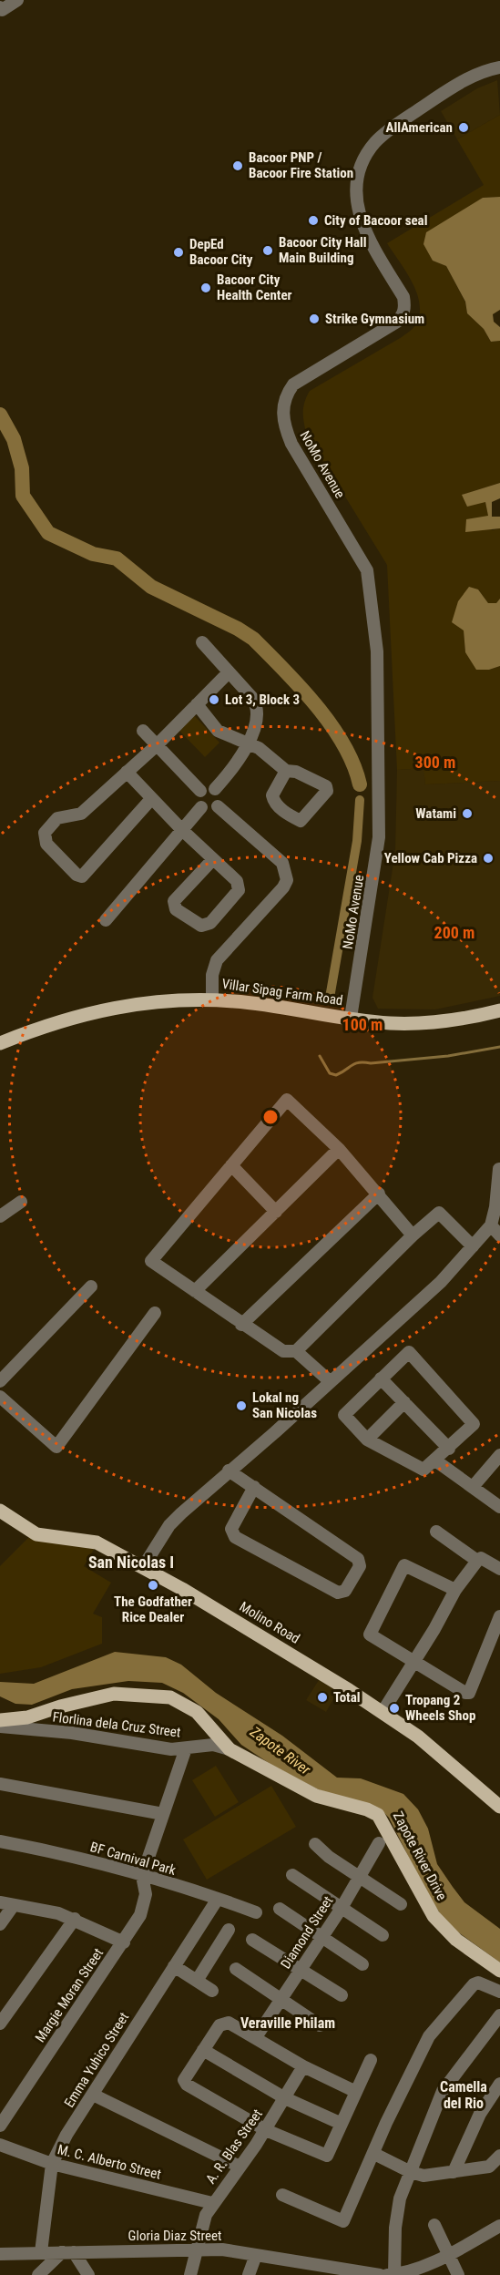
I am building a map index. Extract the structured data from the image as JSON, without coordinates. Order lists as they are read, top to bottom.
{
  "streets": {
    "main road": ["Villar Sipag Farm Road", "Molino Road", "Zapote River Drive"],
    "street": [
      "NoMo Avenue",
      "Florlina dela Cruz Street",
      "BF Carnival Park",
      "Diamond Street",
      "Margie Moran Street",
      "Emma Yuhico Street",
      "A. R. Blas Street",
      "M. C. Alberto Street",
      "Gloria Diaz Street"
    ]
  },
  "crossings": [
    ["NoMo Avenue", "Villar Sipag Farm Road"],
    ["Florlina dela Cruz Street", "Zapote River Drive"],
    ["BF Carnival Park", "Margie Moran Street"],
    ["BF Carnival Park", "Emma Yuhico Street"],
    ["Emma Yuhico Street", "M. C. Alberto Street"],
    ["Emma Yuhico Street", "Gloria Diaz Street"],
    ["A. R. Blas Street", "M. C. Alberto Street"],
    ["A. R. Blas Street", "Gloria Diaz Street"]
  ],
  "districts": ["San Nicolas I", "Veraville Philam", "Camella del Rio"],
  "water": ["Zapote River"],
  "places": [
    "AllAmerican",
    "Bacoor PNP / Bacoor Fire Station",
    "City of Bacoor seal",
    "Bacoor City Hall Main Building",
    "DepEd Bacoor City",
    "Bacoor City Health Center",
    "Strike Gymnasium",
    "Lot 3, Block 3",
    "Watami",
    "Yellow Cab Pizza",
    "Lokal ng San Nicolas",
    "The Godfather Rice Dealer",
    "Total",
    "Tropang 2 Wheels Shop"
  ],
  "rings": ["300 m", "200 m", "100 m"]
}
